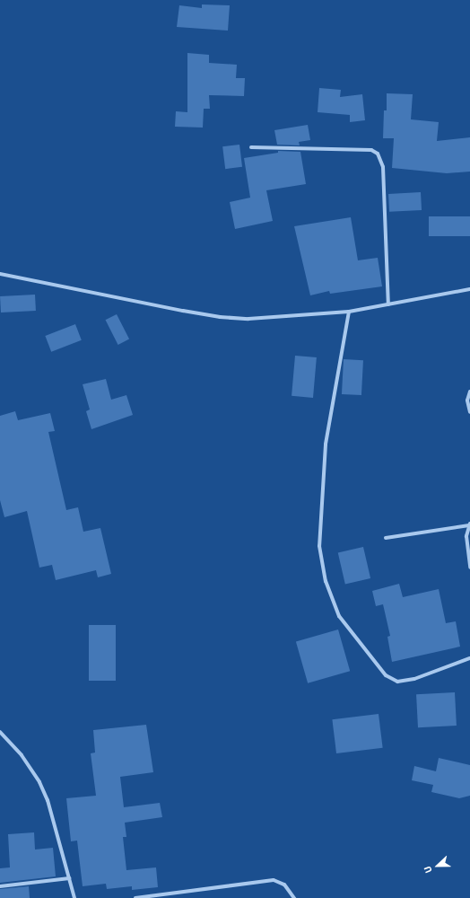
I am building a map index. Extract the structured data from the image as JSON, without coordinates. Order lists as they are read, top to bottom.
{
  "north": "left"
}
